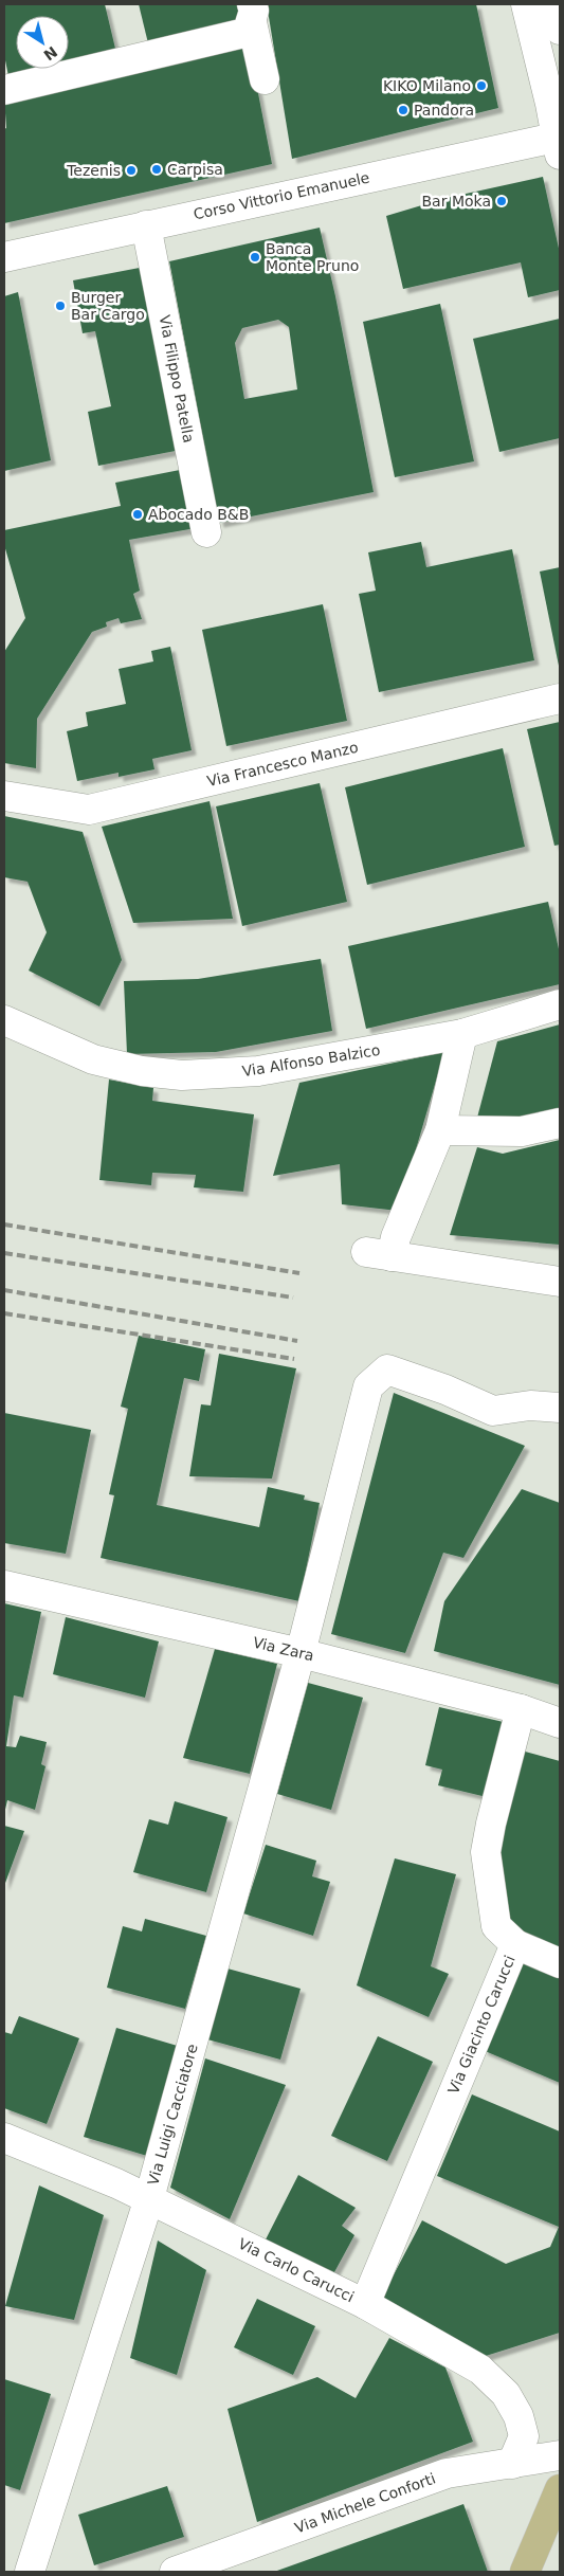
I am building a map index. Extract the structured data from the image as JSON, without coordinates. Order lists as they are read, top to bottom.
{
  "streets": {
    "street": [
      "Corso Vittorio Emanuele",
      "Via Filippo Patella",
      "Via Francesco Manzo",
      "Via Alfonso Balzico",
      "Via Zara",
      "Via Giacinto Carucci",
      "Via Luigi Cacciatore",
      "Via Carlo Carucci",
      "Via Michele Conforti"
    ]
  },
  "crossings": [
    ["Corso Vittorio Emanuele", "Via Filippo Patella"],
    ["Via Zara", "Via Giacinto Carucci"],
    ["Via Zara", "Via Luigi Cacciatore"],
    ["Via Giacinto Carucci", "Via Carlo Carucci"],
    ["Via Luigi Cacciatore", "Via Carlo Carucci"],
    ["Via Carlo Carucci", "Via Michele Conforti"]
  ],
  "places": [
    "KIKO Milano",
    "Pandora",
    "Carpisa",
    "Tezenis",
    "Bar Moka",
    "Banca Monte Pruno",
    "Burger Bar Cargo",
    "Abocado B&B"
  ],
  "north": "bottom right"
}
